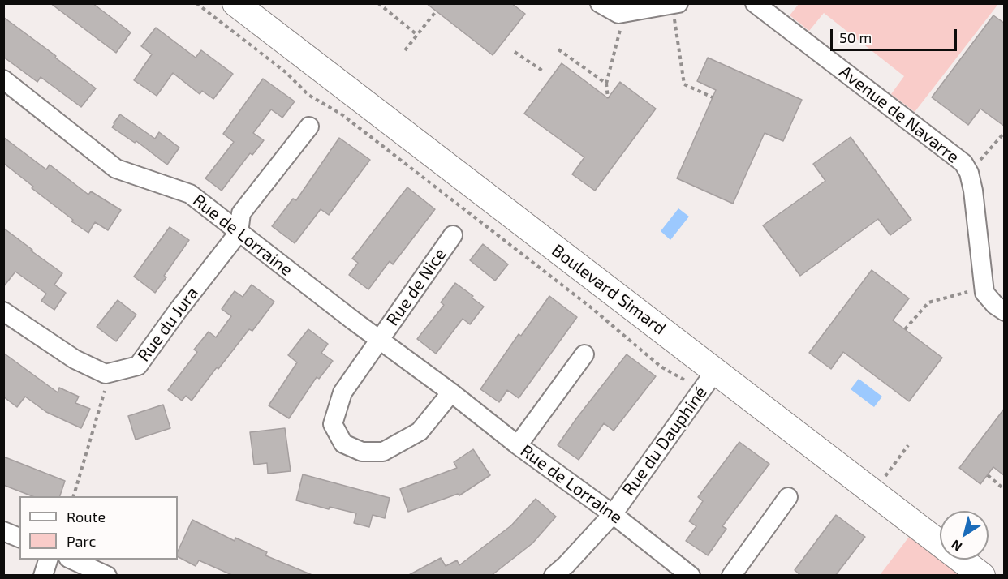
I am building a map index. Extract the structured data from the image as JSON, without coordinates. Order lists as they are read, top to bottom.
{
  "streets": {
    "main road": ["Boulevard Simard"],
    "street": [
      "Avenue de Navarre",
      "Rue de Lorraine",
      "Rue de Nice",
      "Rue du Jura",
      "Rue du Dauphiné"
    ]
  },
  "crossings": [
    ["Rue de Lorraine", "Rue de Nice"],
    ["Rue de Lorraine", "Rue du Jura"],
    ["Rue de Lorraine", "Rue du Dauphiné"],
    ["Boulevard Simard", "Rue du Dauphiné"]
  ],
  "legend": ["Route", "Parc"],
  "scale_bar": "50 m",
  "north": "bottom left"
}
